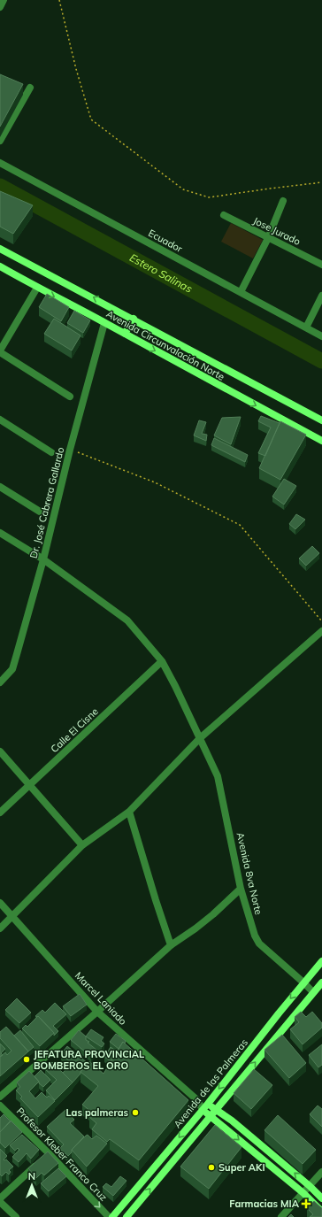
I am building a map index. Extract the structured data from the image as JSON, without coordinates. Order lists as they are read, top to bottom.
{
  "streets": {
    "main road": ["Avenida Circunvalación Norte", "Marcel Laniado", "Avenida de las Palmeras"],
    "street": [
      "Jose Jurado",
      "Ecuador",
      "Dr. José Cabrera Gallardo",
      "Calle El Cisne",
      "Avenida 8va Norte",
      "Profesor Kleber Franco Cruz"
    ]
  },
  "crossings": [
    ["Avenida Circunvalación Norte", "Dr. José Cabrera Gallardo"],
    ["Dr. José Cabrera Gallardo", "Avenida 8va Norte"],
    ["Calle El Cisne", "Avenida 8va Norte"],
    ["Avenida 8va Norte", "Avenida de las Palmeras"],
    ["Marcel Laniado", "Avenida de las Palmeras"]
  ],
  "one_way": ["Profesor Kleber Franco Cruz"],
  "water": ["Estero Salinas"],
  "places": {
    "other": ["JEFATURA PROVINCIAL BOMBEROS EL ORO", "Las palmeras", "Super AKI"],
    "health": ["Farmacias MIA"]
  },
  "north": "top"
}
